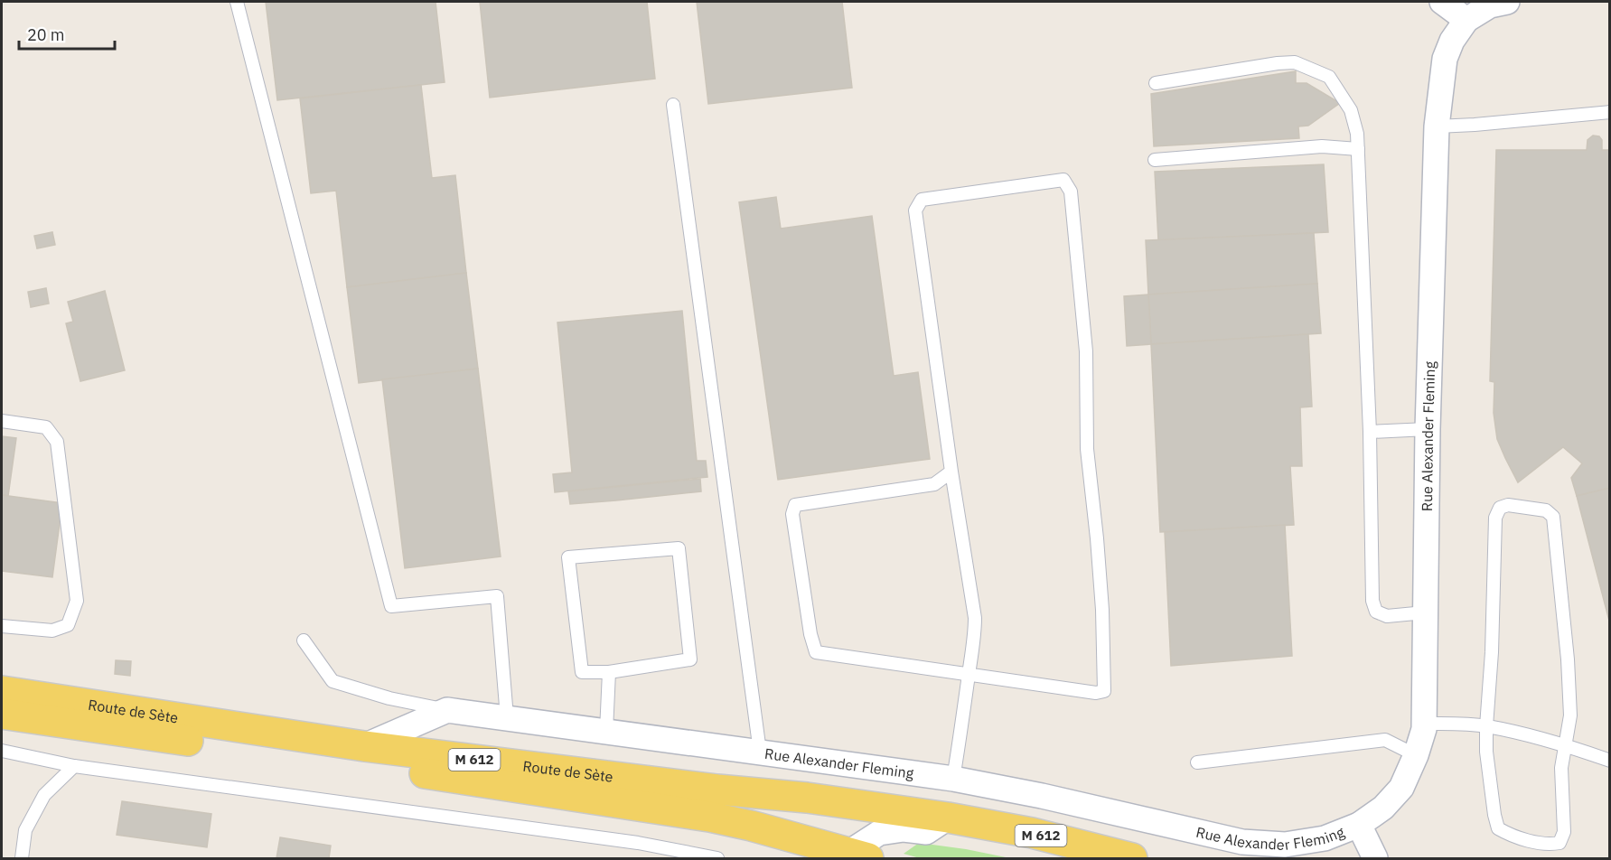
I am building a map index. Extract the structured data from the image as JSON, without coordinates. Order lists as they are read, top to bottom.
{
  "streets": {
    "main road": ["Route de Sète", "M 612"],
    "street": ["Rue Alexander Fleming"]
  },
  "scale_bar": "20 m"
}
